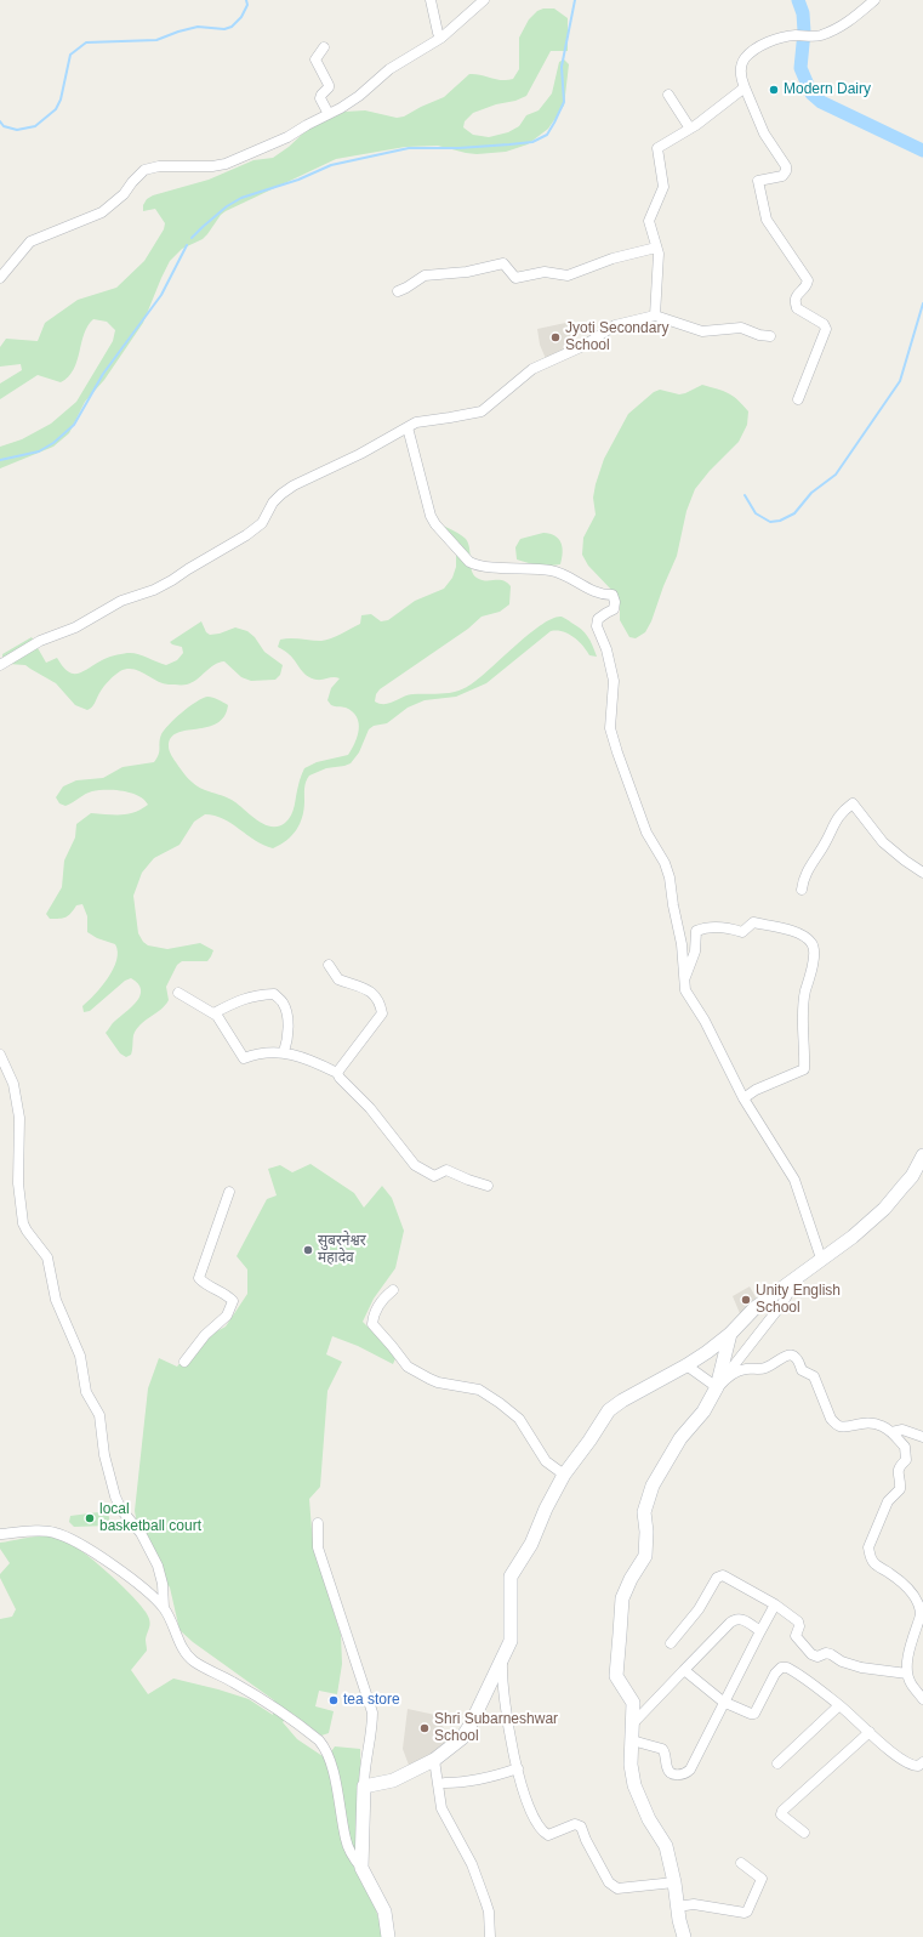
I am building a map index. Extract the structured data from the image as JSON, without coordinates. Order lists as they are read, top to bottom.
{
  "places": [
    "Modern Dairy",
    "Jyoti Secondary School",
    "सुबरनेश्वर महादेव",
    "Unity English School",
    "local basketball court",
    "tea store",
    "Shri Subarneshwar School"
  ]
}
